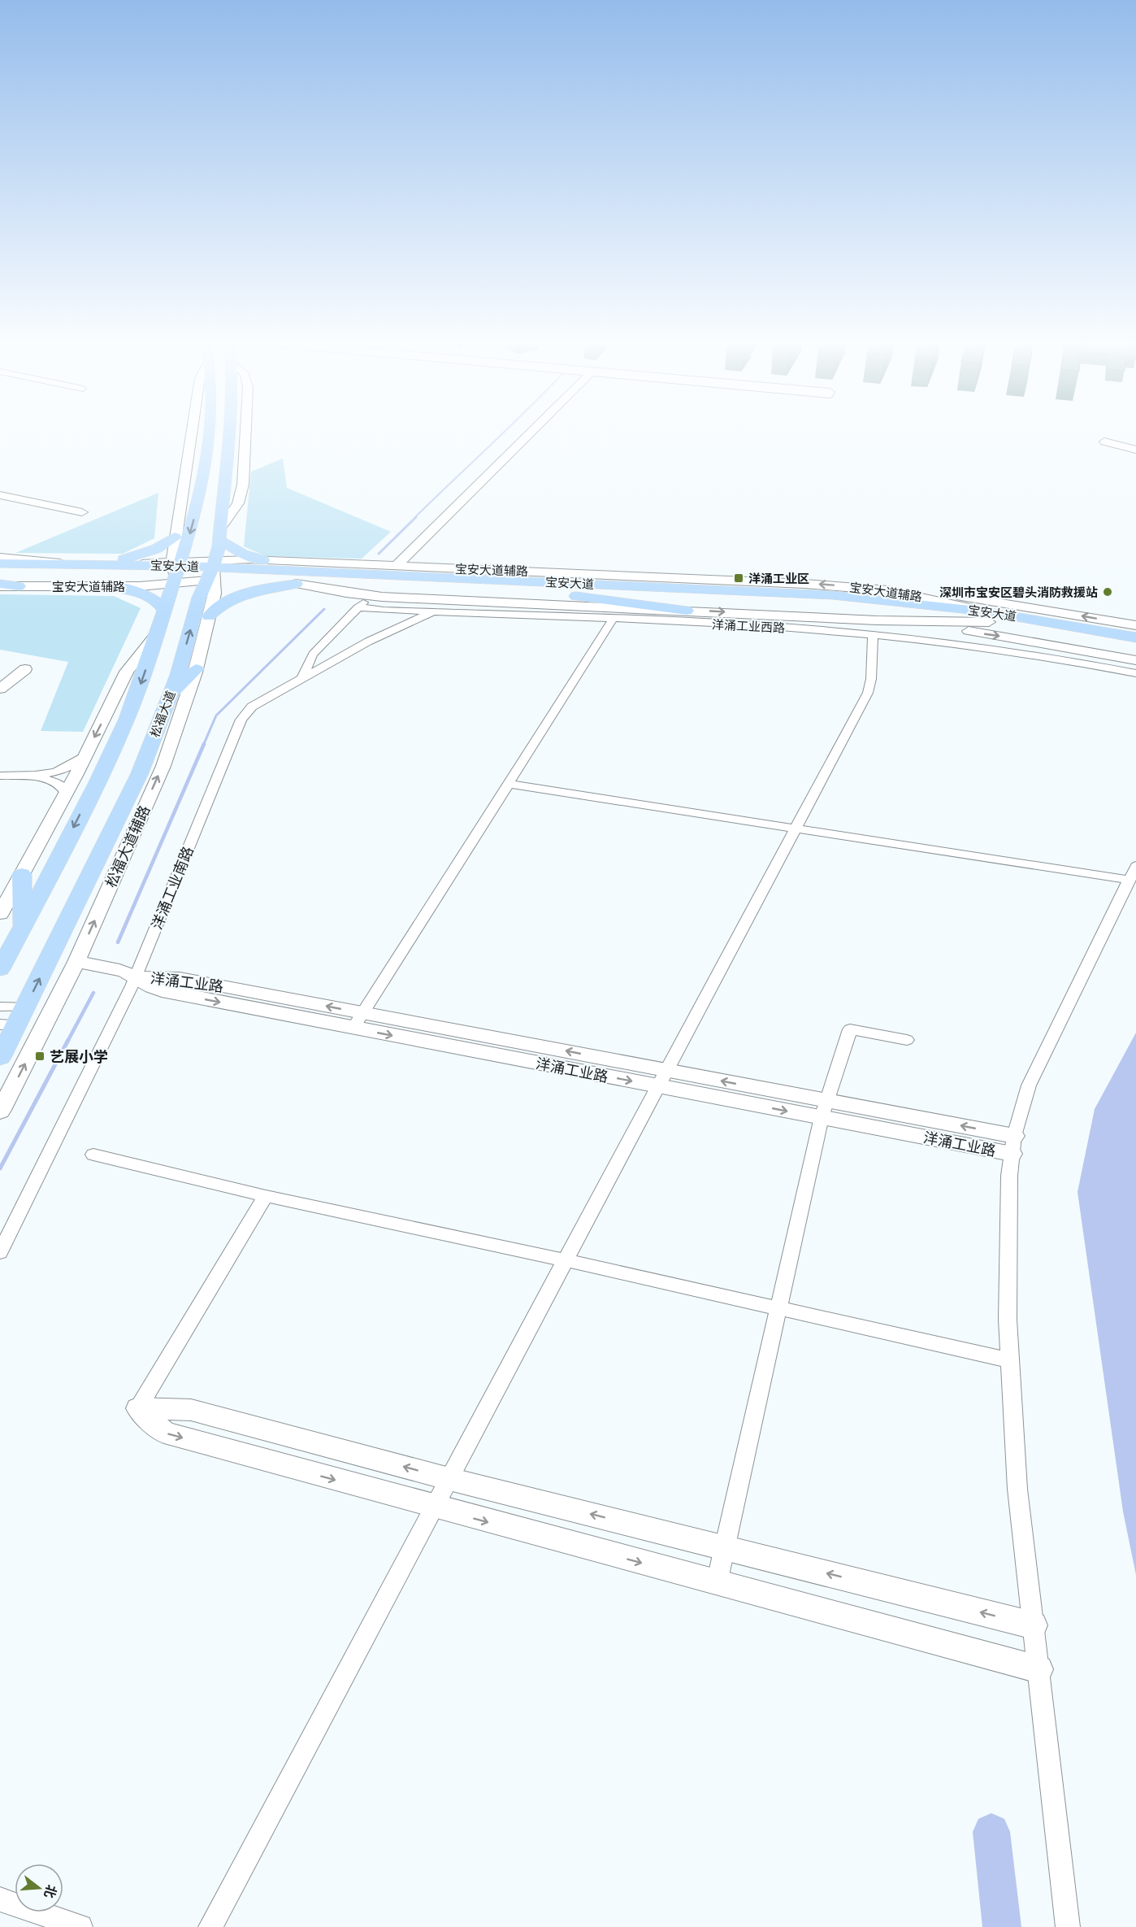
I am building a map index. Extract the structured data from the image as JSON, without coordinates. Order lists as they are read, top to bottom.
{
  "streets": {
    "main road": [
      "宝安大道",
      "宝安大道辅路",
      "松福大道",
      "松福大道辅路",
      "洋涌工业路"
    ],
    "street": ["洋涌工业西路", "洋涌工业南路"]
  },
  "crossings": [
    ["宝安大道", "宝安大道辅路"],
    ["宝安大道", "松福大道"],
    ["宝安大道", "松福大道辅路"],
    ["宝安大道辅路", "松福大道"],
    ["宝安大道辅路", "松福大道辅路"],
    ["洋涌工业西路", "洋涌工业南路"],
    ["松福大道", "松福大道辅路"],
    ["松福大道辅路", "洋涌工业路"],
    ["洋涌工业南路", "洋涌工业路"]
  ],
  "places": {
    "transit": ["洋涌工业区", "艺展小学"],
    "other": ["深圳市宝安区碧头消防救援站"]
  },
  "north": "right"
}
